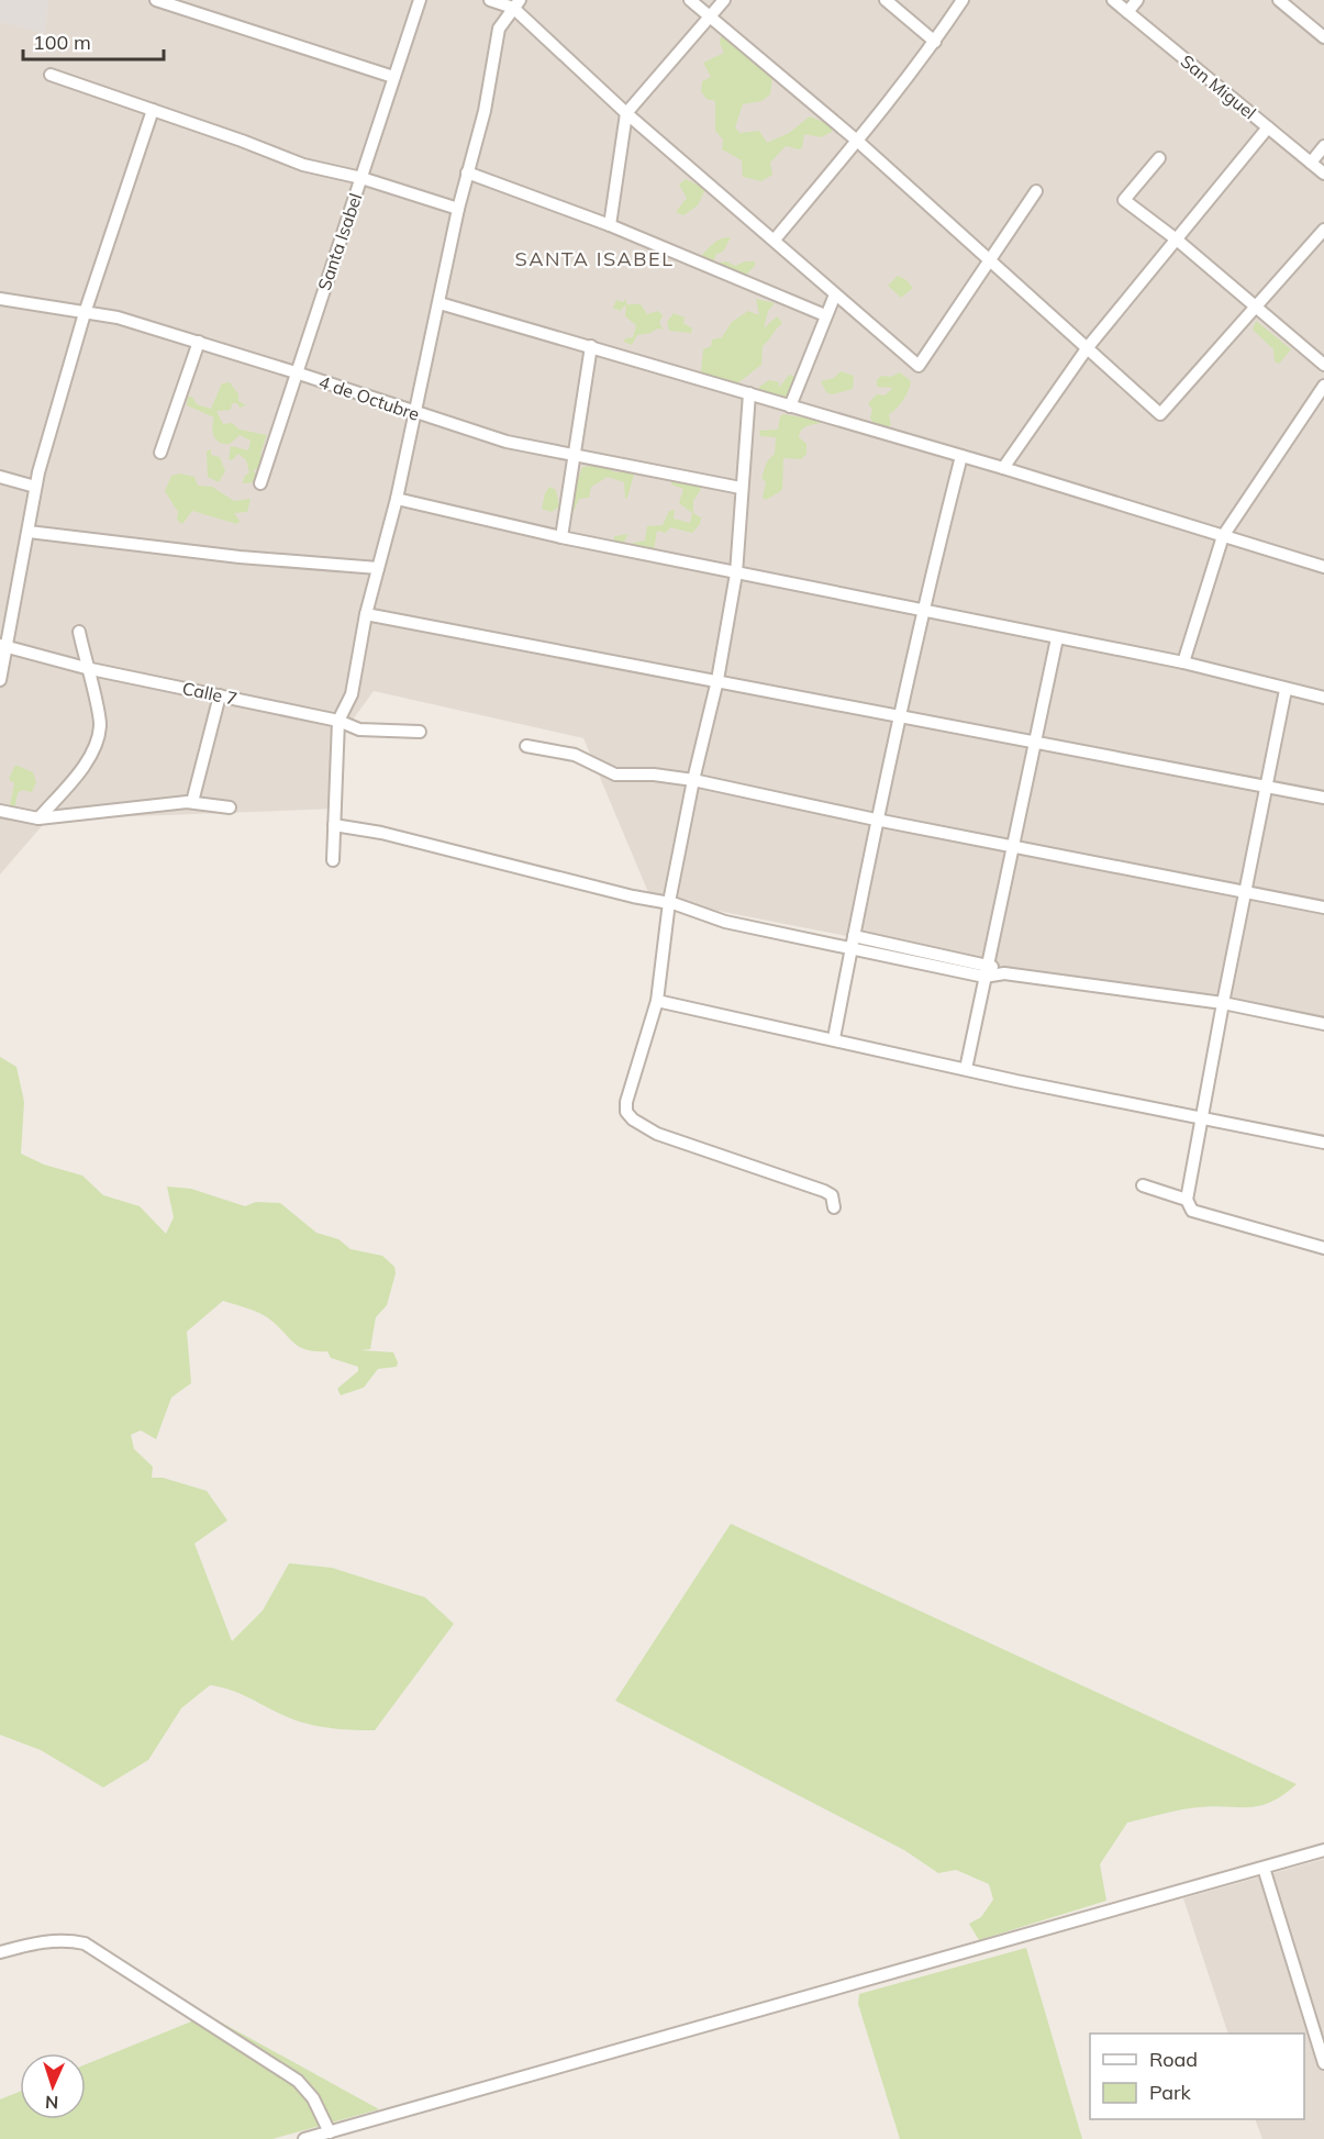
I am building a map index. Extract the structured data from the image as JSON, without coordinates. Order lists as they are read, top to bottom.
{
  "streets": {
    "street": [
      "San Miguel",
      "Santa Isabel",
      "4 de Octubre",
      "Calle 7"
    ]
  },
  "crossings": [
    ["Santa Isabel", "4 de Octubre"]
  ],
  "districts": ["SANTA ISABEL"],
  "legend": ["Road", "Park"],
  "scale_bar": "100 m",
  "north": "bottom"
}
